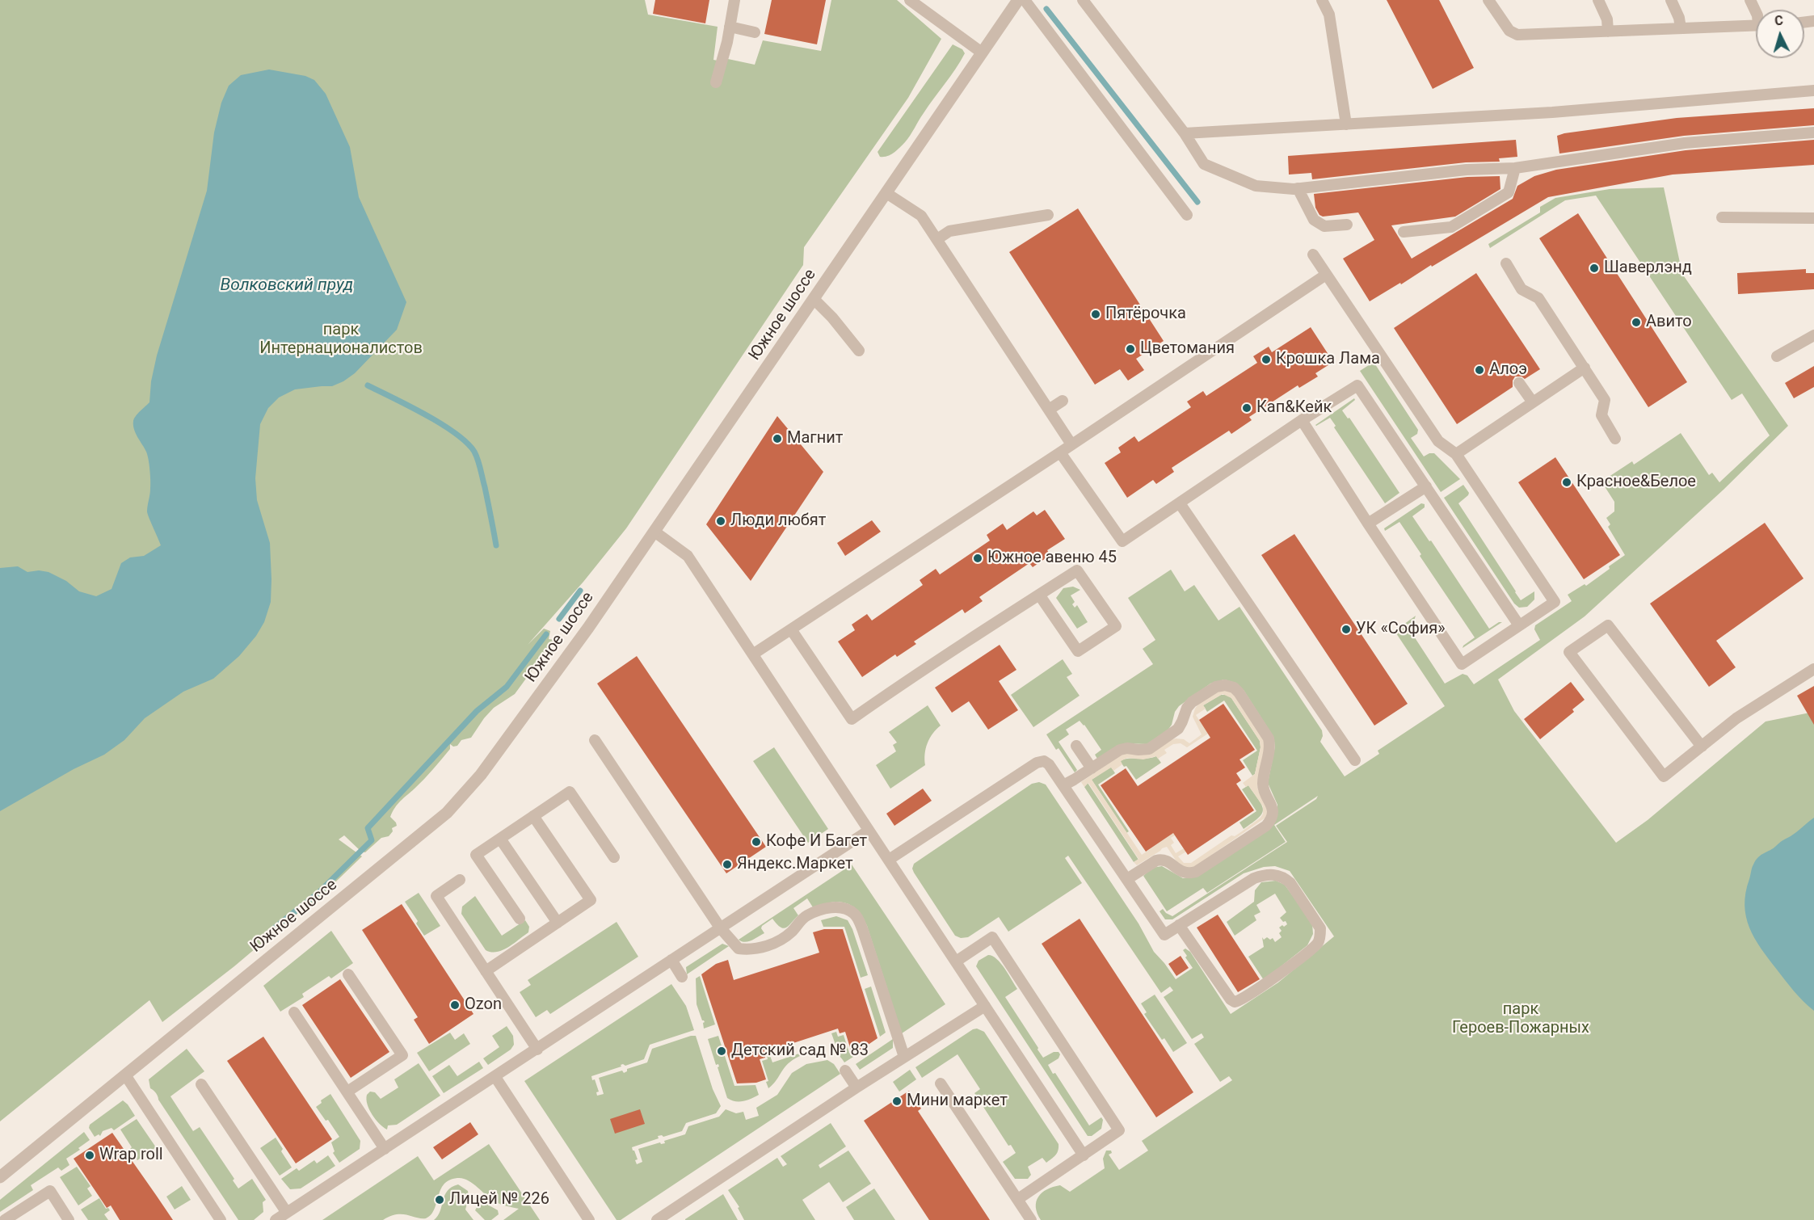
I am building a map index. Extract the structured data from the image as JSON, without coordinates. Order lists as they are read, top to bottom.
{
  "streets": {
    "street": ["Южное шоссе"]
  },
  "water": ["Волковский пруд"],
  "parks": ["парк Интернационалистов", "парк Героев-Пожарных"],
  "places": [
    "Шаверлэнд",
    "Пятёрочка",
    "Авито",
    "Цветомания",
    "Крошка Лама",
    "Алоэ",
    "Кап&Кейк",
    "Магнит",
    "Красное&Белое",
    "Люди любят",
    "Южное авеню 45",
    "УК «София»",
    "Кофе И Багет",
    "Яндекс.Маркет",
    "Ozon",
    "Детский сад № 83",
    "Мини маркет",
    "Wrap roll",
    "Лицей № 226"
  ],
  "north": "top"
}
